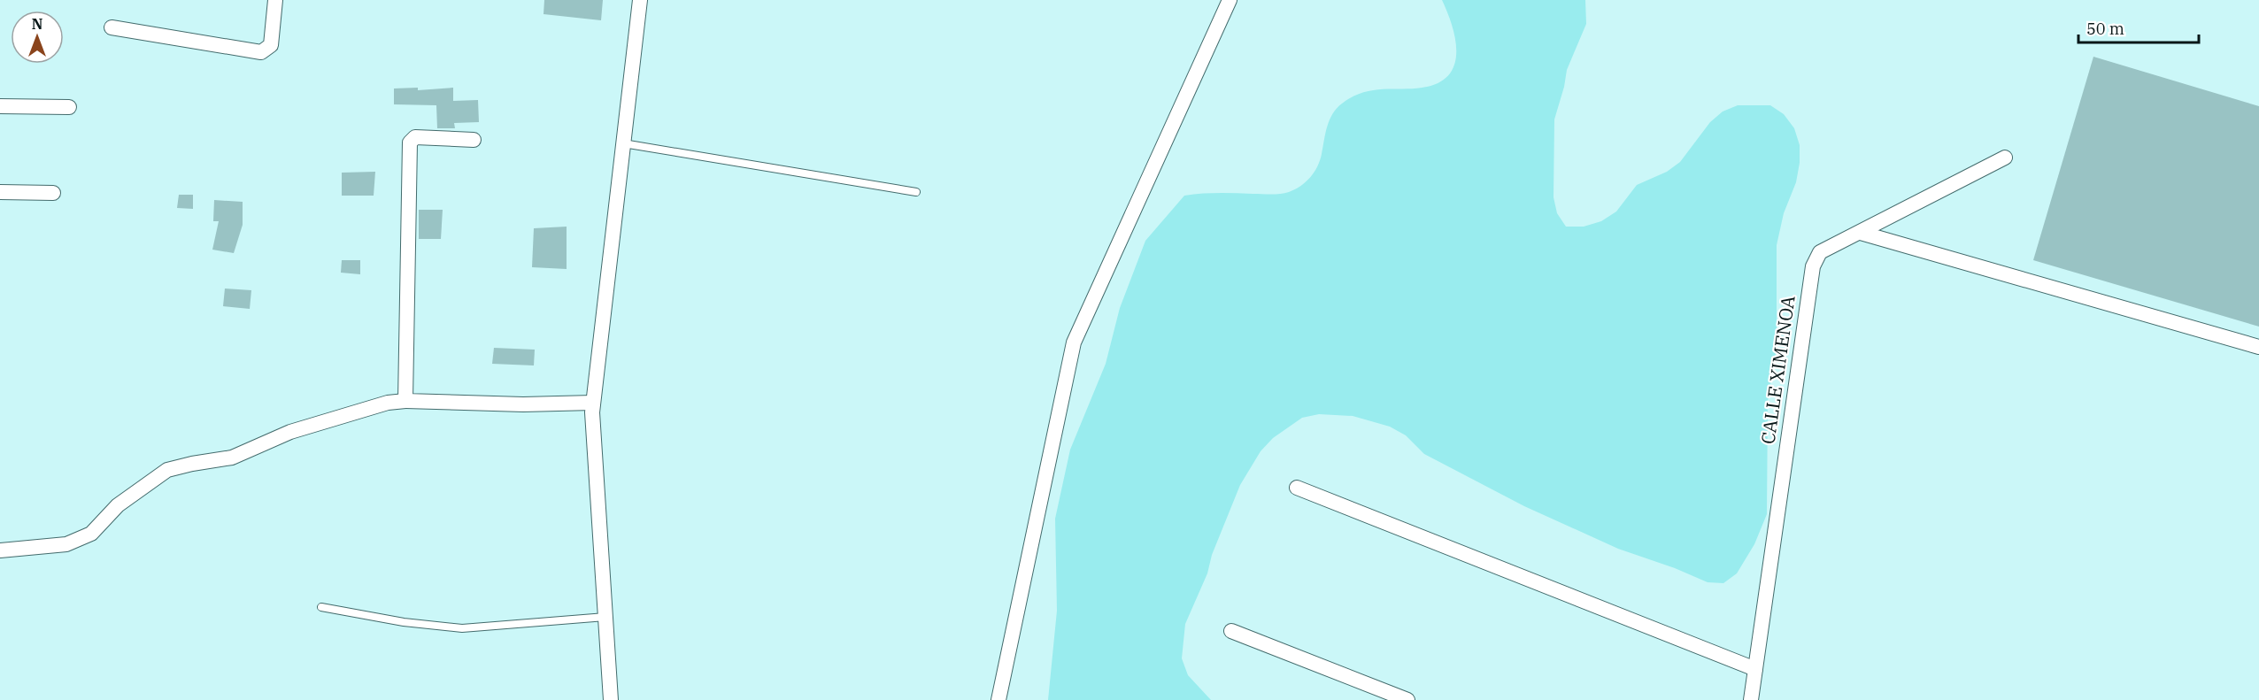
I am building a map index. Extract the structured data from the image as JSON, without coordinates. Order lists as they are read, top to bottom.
{
  "streets": {
    "street": ["CALLE XIMENOA"]
  },
  "scale_bar": "50 m",
  "north": "top"
}
